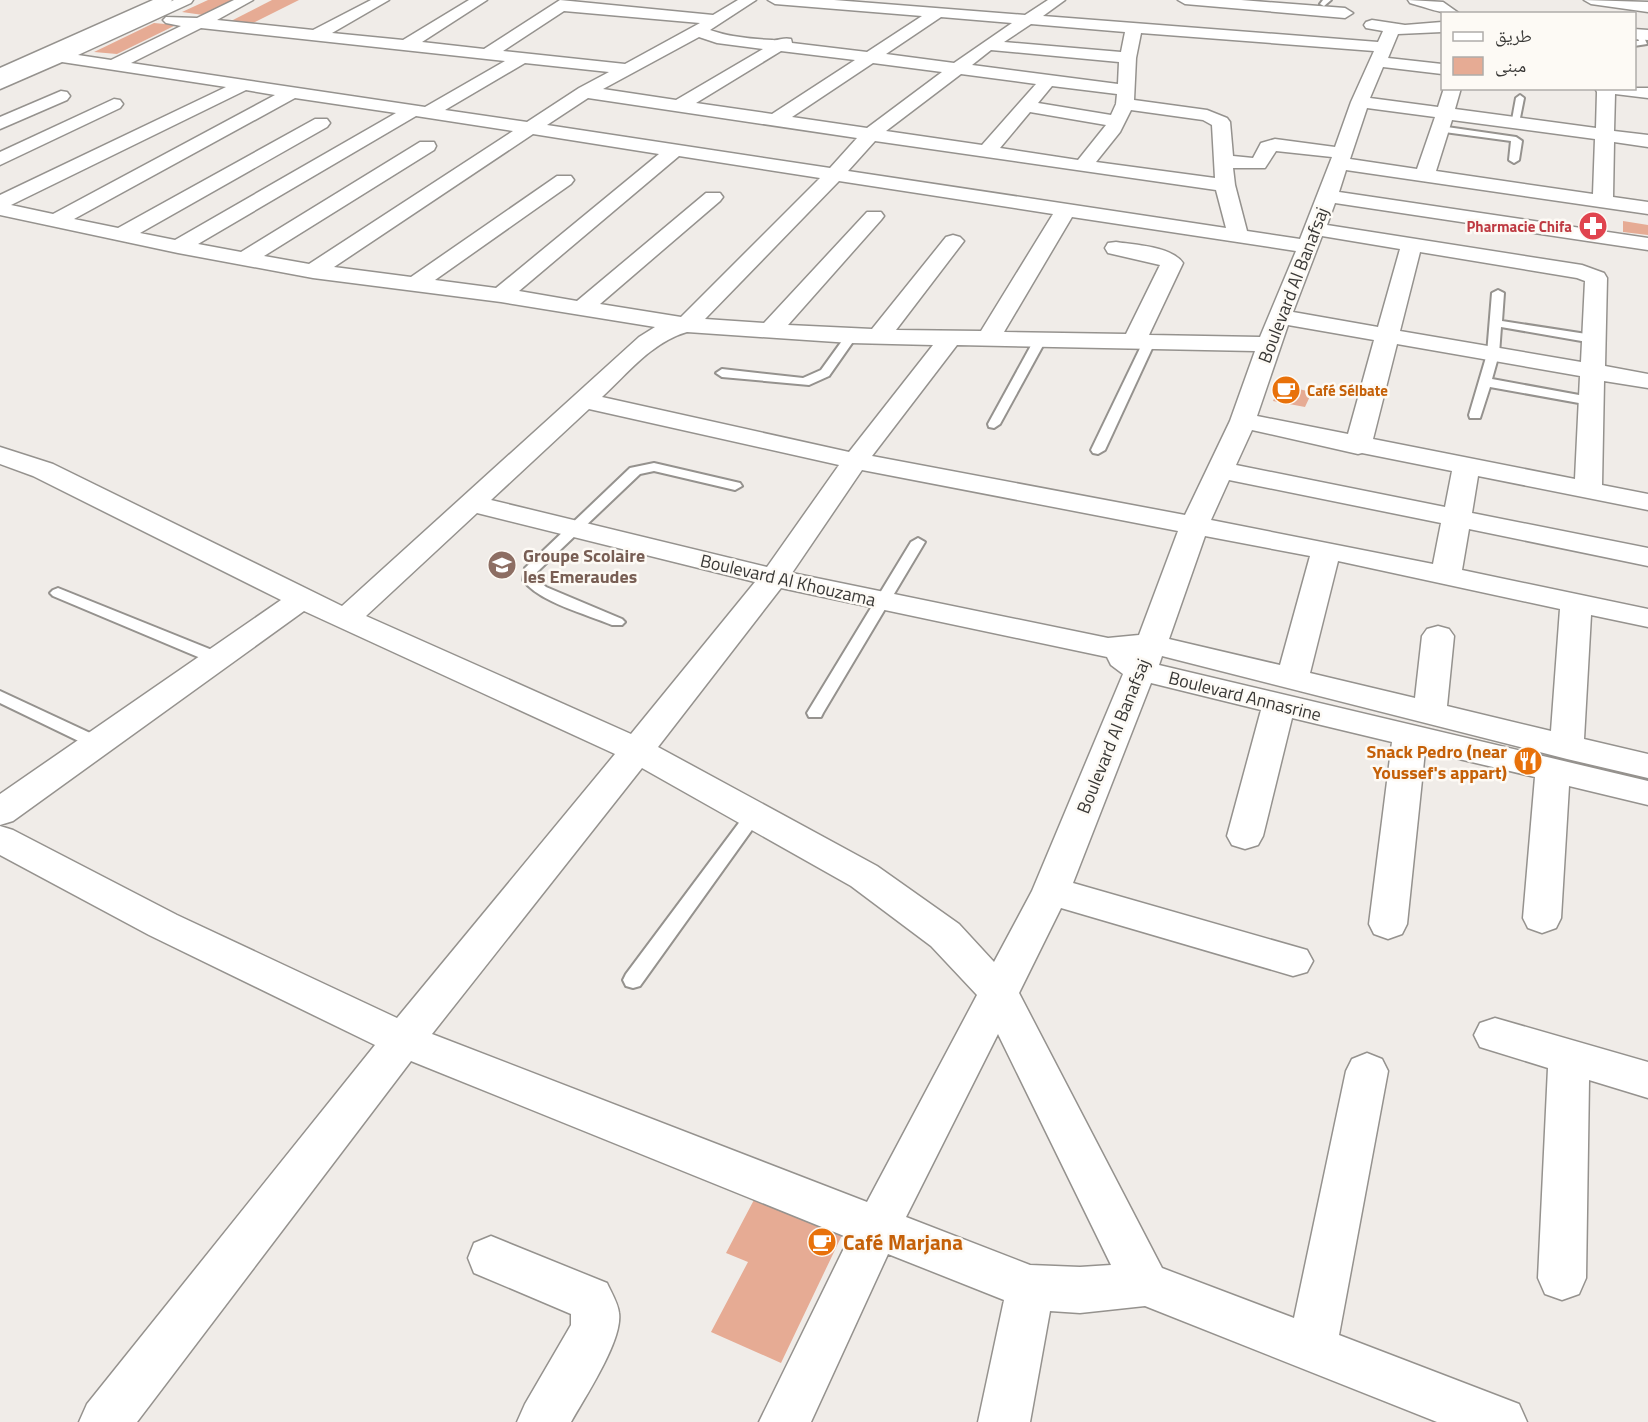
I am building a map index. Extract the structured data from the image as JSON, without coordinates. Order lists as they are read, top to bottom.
{
  "streets": {
    "street": ["Boulevard Al Banafsaj", "Boulevard Al Khouzama", "Boulevard Annasrine"]
  },
  "crossings": [
    ["Boulevard Al Banafsaj", "Boulevard Annasrine"],
    ["Boulevard Al Khouzama", "Boulevard Annasrine"]
  ],
  "places": {
    "pharmacy": ["Pharmacie Chifa"],
    "cafe": ["Café Sélbate", "Café Marjana"],
    "school or university": ["Groupe Scolaire les Emeraudes"],
    "restaurant": ["Snack Pedro (near Youssef's appart)"]
  },
  "legend": ["طريق", "مبنى"]
}
